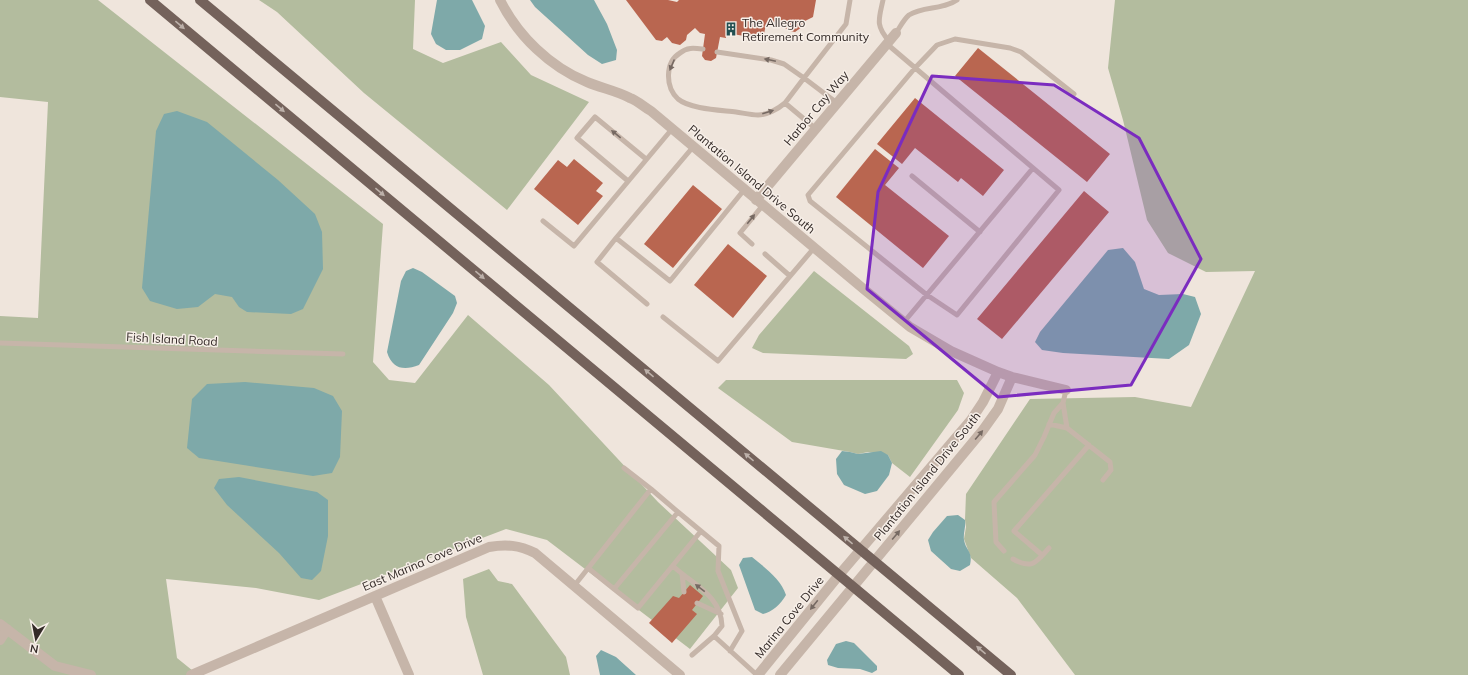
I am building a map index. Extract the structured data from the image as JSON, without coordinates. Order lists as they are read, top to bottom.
{
  "streets": {
    "street": [
      "Harbor Cay Way",
      "Plantation Island Drive South",
      "East Marina Cove Drive",
      "Marina Cove Drive"
    ],
    "lane": ["Fish Island Road"]
  },
  "crossings": [
    ["Harbor Cay Way", "Plantation Island Drive South"],
    ["Plantation Island Drive South", "Marina Cove Drive"]
  ],
  "places": {
    "building": ["The Allegro Retirement Community"]
  },
  "north": "bottom"
}
